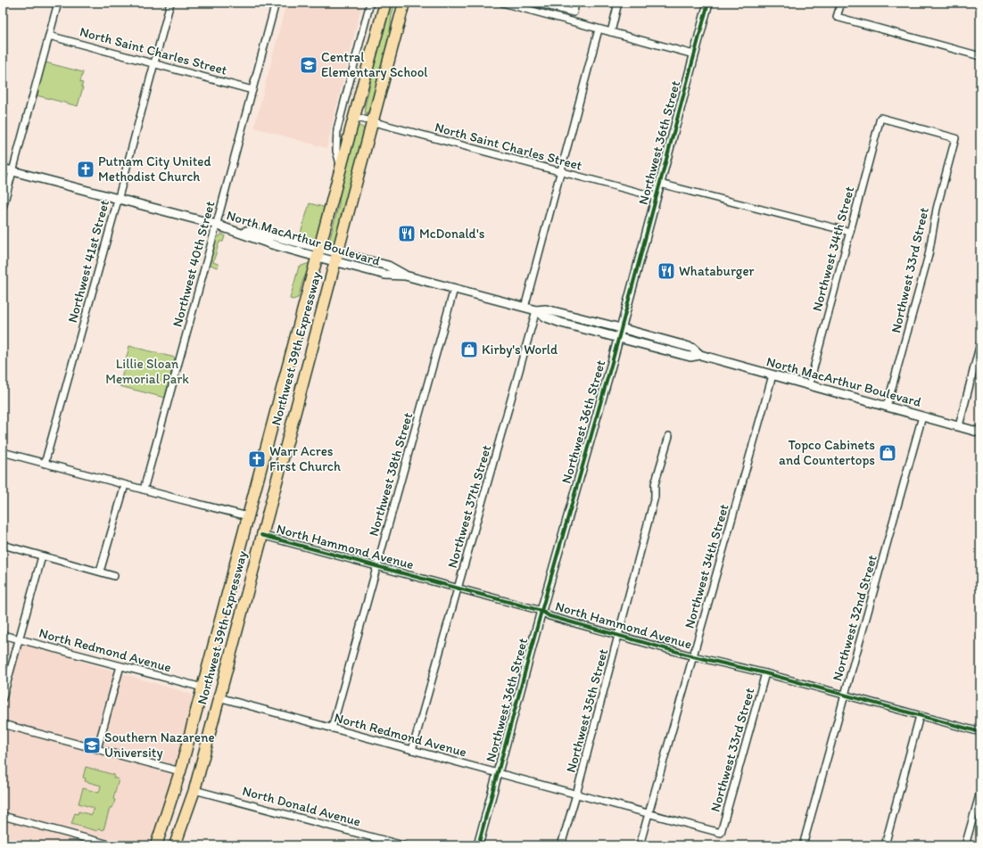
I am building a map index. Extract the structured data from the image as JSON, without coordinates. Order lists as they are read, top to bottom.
{
  "streets": {
    "highway": ["Northwest 39th Expressway"],
    "main road": ["Northwest 36th Street", "North MacArthur Boulevard"],
    "street": [
      "North Saint Charles Street",
      "Northwest 34th Street",
      "Northwest 41st Street",
      "Northwest 40th Street",
      "Northwest 33rd Street",
      "Northwest 38th Street",
      "Northwest 37th Street",
      "North Hammond Avenue",
      "Northwest 32nd Street",
      "North Redmond Avenue",
      "Northwest 35th Street",
      "North Donald Avenue"
    ]
  },
  "crossings": [
    ["North Saint Charles Street", "Northwest 36th Street"],
    ["North Saint Charles Street", "Northwest 41st Street"],
    ["North Saint Charles Street", "Northwest 40th Street"],
    ["North Saint Charles Street", "Northwest 39th Expressway"],
    ["Northwest 36th Street", "North MacArthur Boulevard"],
    ["Northwest 36th Street", "North Hammond Avenue"],
    ["Northwest 36th Street", "North Redmond Avenue"],
    ["North MacArthur Boulevard", "Northwest 34th Street"],
    ["North MacArthur Boulevard", "Northwest 41st Street"],
    ["North MacArthur Boulevard", "Northwest 40th Street"],
    ["North MacArthur Boulevard", "Northwest 33rd Street"],
    ["North MacArthur Boulevard", "Northwest 39th Expressway"],
    ["North MacArthur Boulevard", "Northwest 38th Street"],
    ["North MacArthur Boulevard", "Northwest 37th Street"],
    ["North MacArthur Boulevard", "Northwest 32nd Street"],
    ["Northwest 34th Street", "Northwest 33rd Street"],
    ["Northwest 34th Street", "North Hammond Avenue"],
    ["Northwest 34th Street", "North Redmond Avenue"],
    ["Northwest 33rd Street", "North Hammond Avenue"],
    ["Northwest 33rd Street", "North Redmond Avenue"],
    ["Northwest 39th Expressway", "North Hammond Avenue"],
    ["Northwest 39th Expressway", "North Redmond Avenue"],
    ["Northwest 39th Expressway", "North Donald Avenue"],
    ["Northwest 38th Street", "North Hammond Avenue"],
    ["Northwest 38th Street", "North Redmond Avenue"],
    ["Northwest 37th Street", "North Hammond Avenue"],
    ["Northwest 37th Street", "North Redmond Avenue"],
    ["North Hammond Avenue", "Northwest 32nd Street"],
    ["North Hammond Avenue", "Northwest 35th Street"],
    ["North Redmond Avenue", "Northwest 35th Street"]
  ],
  "parks": ["Lillie Sloan Memorial Park"],
  "places": {
    "school or university": ["Central Elementary School", "Southern Nazarene University"],
    "church": ["Putnam City United Methodist Church", "Warr Acres First Church"],
    "restaurant": ["McDonald's", "Whataburger"],
    "shop": ["Kirby's World", "Topco Cabinets and Countertops"]
  }
}
